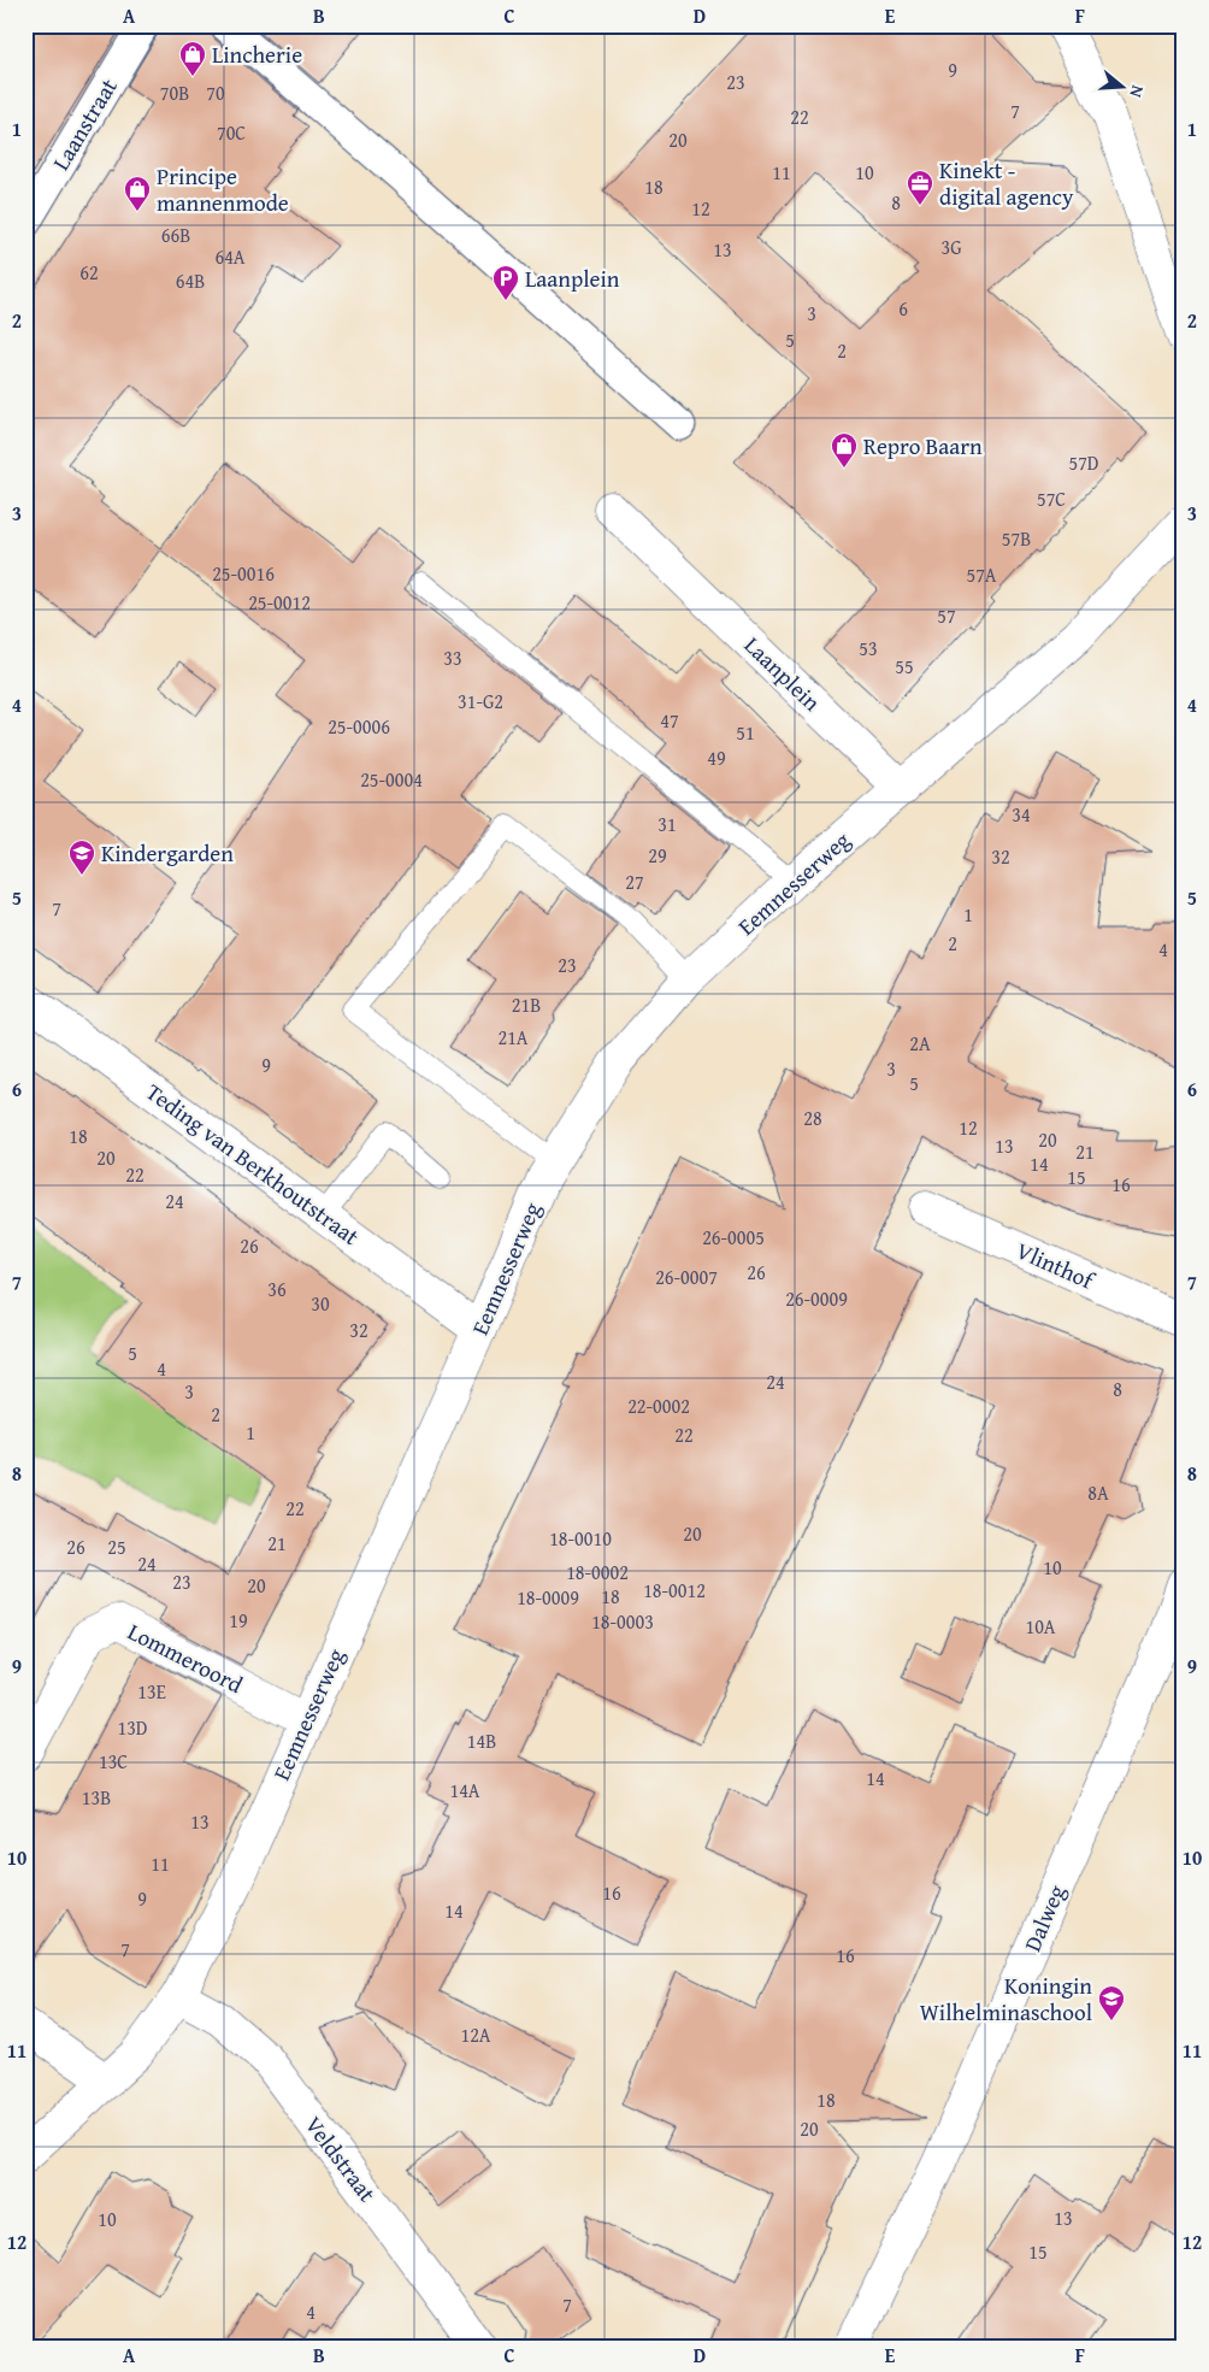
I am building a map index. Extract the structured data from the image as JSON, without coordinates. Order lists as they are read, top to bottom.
{
  "streets": {
    "street": [
      "Laanstraat",
      "Laanplein",
      "Eemnesserweg",
      "Teding van Berkhoutstraat",
      "Vlinthof",
      "Lommeroord",
      "Dalweg",
      "Veldstraat"
    ]
  },
  "crossings": [
    ["Laanplein", "Eemnesserweg"],
    ["Eemnesserweg", "Teding van Berkhoutstraat"],
    ["Eemnesserweg", "Lommeroord"],
    ["Eemnesserweg", "Veldstraat"]
  ],
  "places": {
    "shop": ["Lincherie", "Principe mannenmode", "Repro Baarn"],
    "office": ["Kinekt - digital agency"],
    "parking": ["Laanplein"],
    "school or university": ["Kindergarden", "Koningin Wilhelminaschool"]
  },
  "house_numbers": [
    "9",
    "23",
    "70B",
    "70",
    "7",
    "22",
    "70C",
    "20",
    "11",
    "10",
    "18",
    "8",
    "12",
    "66B",
    "3G",
    "13",
    "64A",
    "62",
    "64B",
    "6",
    "3",
    "5",
    "2",
    "57D",
    "57C",
    "57B",
    "25-0016",
    "57A",
    "25-0012",
    "57",
    "53",
    "33",
    "55",
    "31-G2",
    "47",
    "25-0006",
    "51",
    "49",
    "25-0004",
    "34",
    "31",
    "29",
    "32",
    "27",
    "7",
    "1",
    "2",
    "4",
    "23",
    "21B",
    "21A",
    "2A",
    "9",
    "3",
    "5",
    "28",
    "12",
    "18",
    "20",
    "13",
    "21",
    "20",
    "14",
    "22",
    "15",
    "16",
    "24",
    "26-0005",
    "26",
    "26",
    "26-0007",
    "36",
    "26-0009",
    "30",
    "32",
    "5",
    "4",
    "24",
    "8",
    "3",
    "22-0002",
    "2",
    "1",
    "22",
    "8A",
    "22",
    "20",
    "18-0010",
    "21",
    "26",
    "25",
    "24",
    "10",
    "18-0002",
    "23",
    "20",
    "18-0012",
    "18",
    "18-0009",
    "19",
    "18-0003",
    "10A",
    "13E",
    "13D",
    "14B",
    "13C",
    "14",
    "14A",
    "13B",
    "13",
    "11",
    "16",
    "9",
    "14",
    "7",
    "16",
    "12A",
    "18",
    "20",
    "13",
    "10",
    "15",
    "7",
    "4"
  ],
  "north": "right",
  "grid": {
    "columns": [
      "A",
      "B",
      "C",
      "D",
      "E",
      "F"
    ],
    "rows": [
      "1",
      "2",
      "3",
      "4",
      "5",
      "6",
      "7",
      "8",
      "9",
      "10",
      "11",
      "12"
    ]
  }
}
